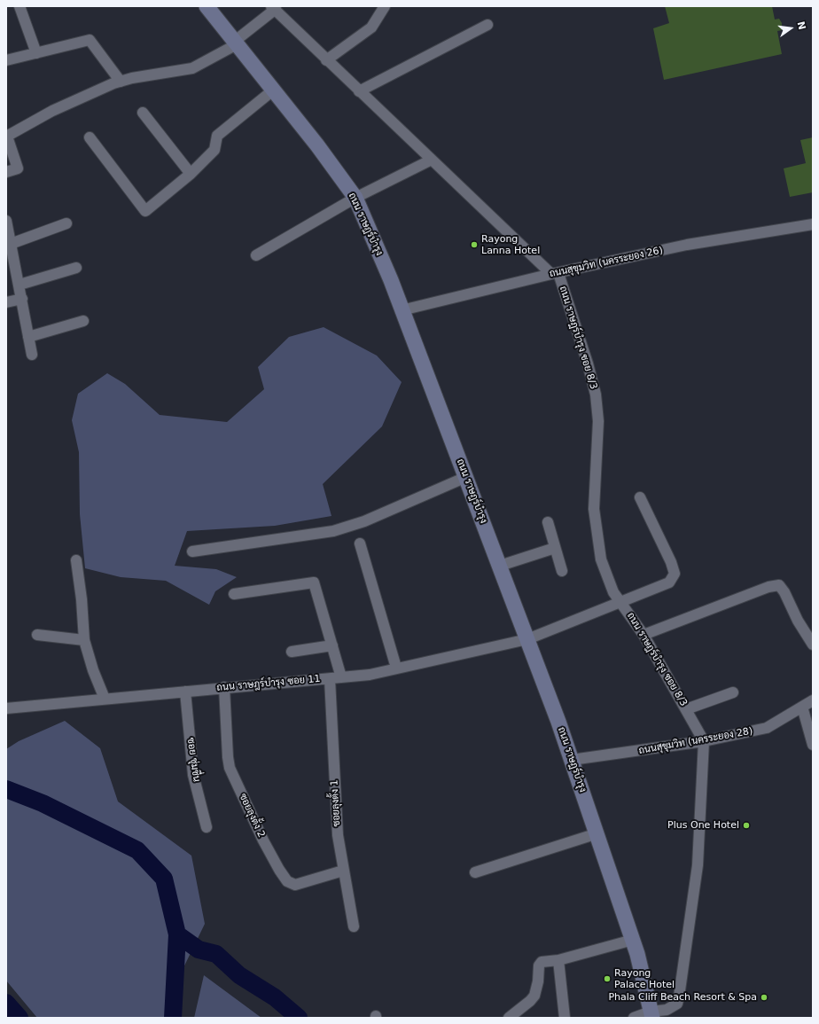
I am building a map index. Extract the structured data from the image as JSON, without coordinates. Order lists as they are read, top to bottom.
{
  "streets": {
    "street": [
      "ถนน ราษฎร์บำรุง",
      "ถนนสุขุมวิท (นครระยอง 26)",
      "ถนน ราษฎร์บำรุง ซอย 8/3",
      "ถนน ราษฎร์บำรุง ซอย 11",
      "ถนนสุขุมวิท (นครระยอง 28)",
      "ซอย ชุ่มชื่น",
      "ซอยลุงตั้ง 1",
      "ซอยลุงตั้ง 2"
    ]
  },
  "crossings": [
    ["ถนน ราษฎร์บำรุง", "ถนนสุขุมวิท (นครระยอง 26)"],
    ["ถนน ราษฎร์บำรุง", "ถนน ราษฎร์บำรุง ซอย 11"],
    ["ถนน ราษฎร์บำรุง", "ถนนสุขุมวิท (นครระยอง 28)"],
    ["ถนนสุขุมวิท (นครระยอง 26)", "ถนน ราษฎร์บำรุง ซอย 8/3"],
    ["ถนน ราษฎร์บำรุง ซอย 8/3", "ถนน ราษฎร์บำรุง ซอย 11"],
    ["ถนน ราษฎร์บำรุง ซอย 8/3", "ถนนสุขุมวิท (นครระยอง 28)"],
    ["ถนน ราษฎร์บำรุง ซอย 11", "ซอย ชุ่มชื่น"],
    ["ถนน ราษฎร์บำรุง ซอย 11", "ซอยลุงตั้ง 1"],
    ["ถนน ราษฎร์บำรุง ซอย 11", "ซอยลุงตั้ง 2"],
    ["ซอยลุงตั้ง 1", "ซอยลุงตั้ง 2"]
  ],
  "places": [
    "Rayong Lanna Hotel",
    "Plus One Hotel",
    "Rayong Palace Hotel",
    "Phala Cliff Beach Resort & Spa"
  ],
  "north": "right"
}
